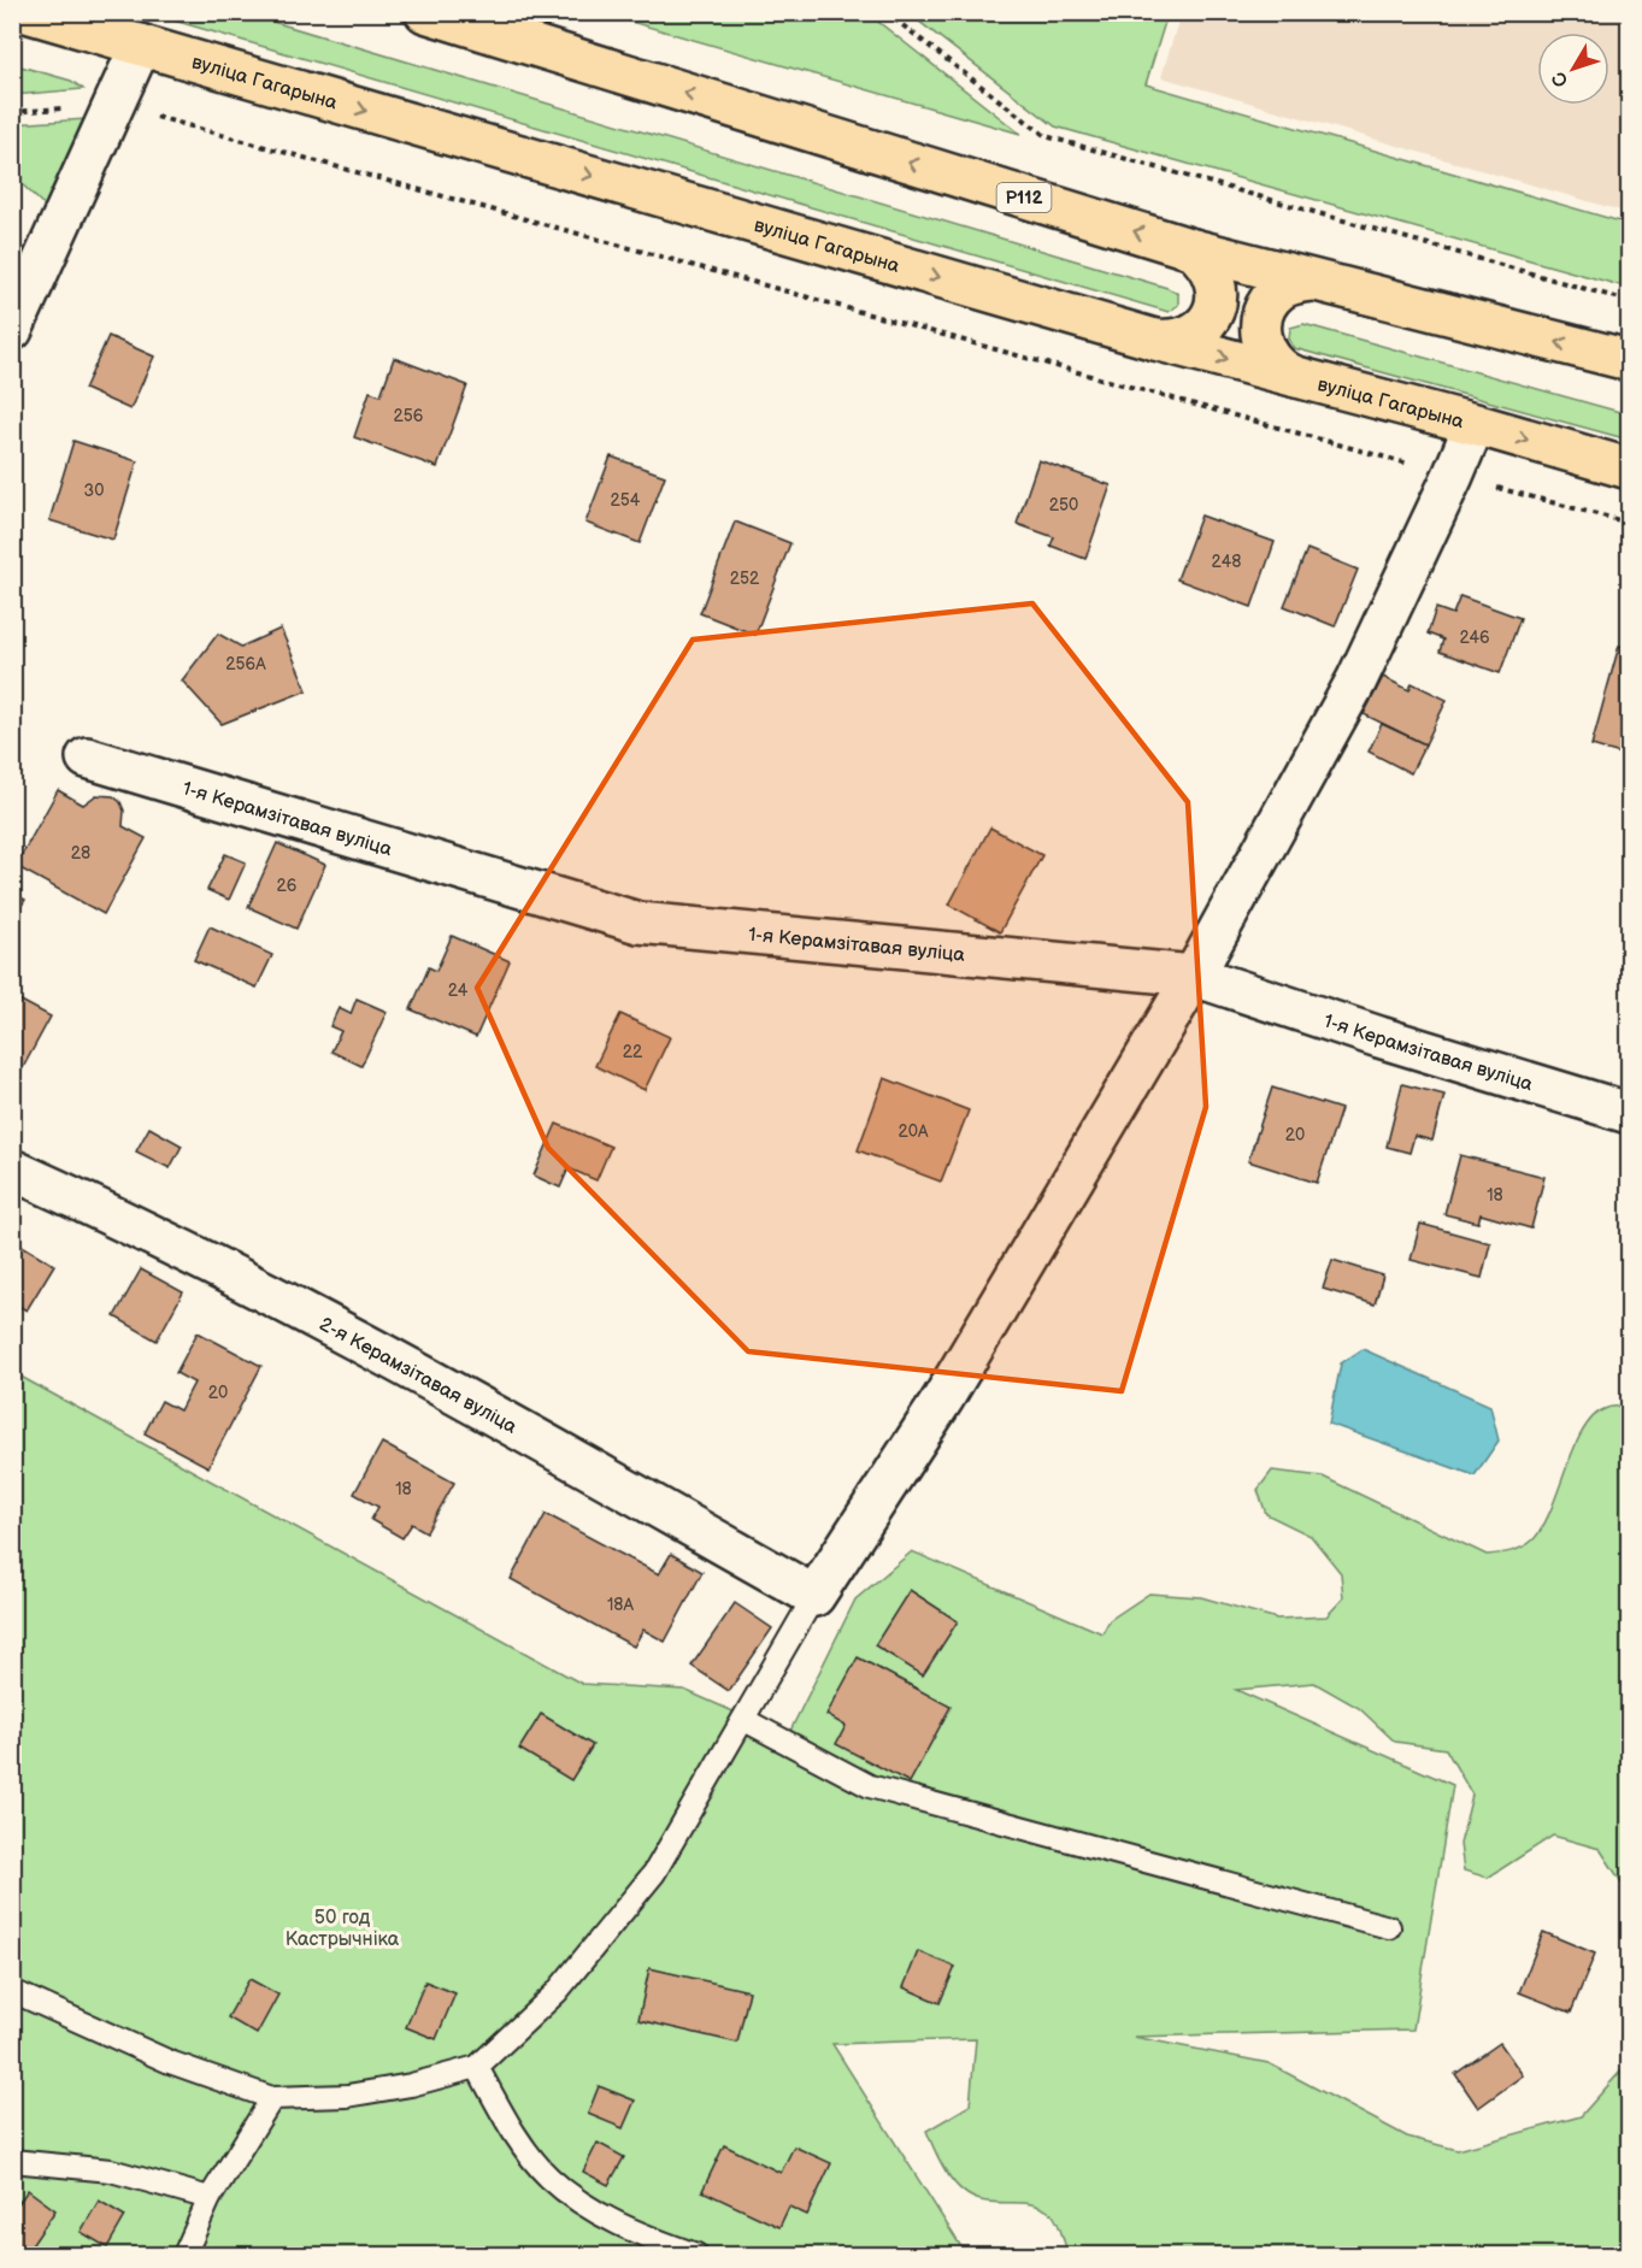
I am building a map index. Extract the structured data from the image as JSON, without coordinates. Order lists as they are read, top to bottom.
{
  "streets": {
    "main road": ["вуліца Гагарына", "Р112"],
    "street": ["1-я Керамзітавая вуліца", "2-я Керамзітавая вуліца"]
  },
  "parks": ["50 год Кастрычніка"],
  "house_numbers": [
    "256",
    "30",
    "254",
    "250",
    "248",
    "252",
    "246",
    "256А",
    "28",
    "26",
    "24",
    "22",
    "20А",
    "20",
    "18",
    "20",
    "18",
    "18А"
  ],
  "north": "bottom left"
}
